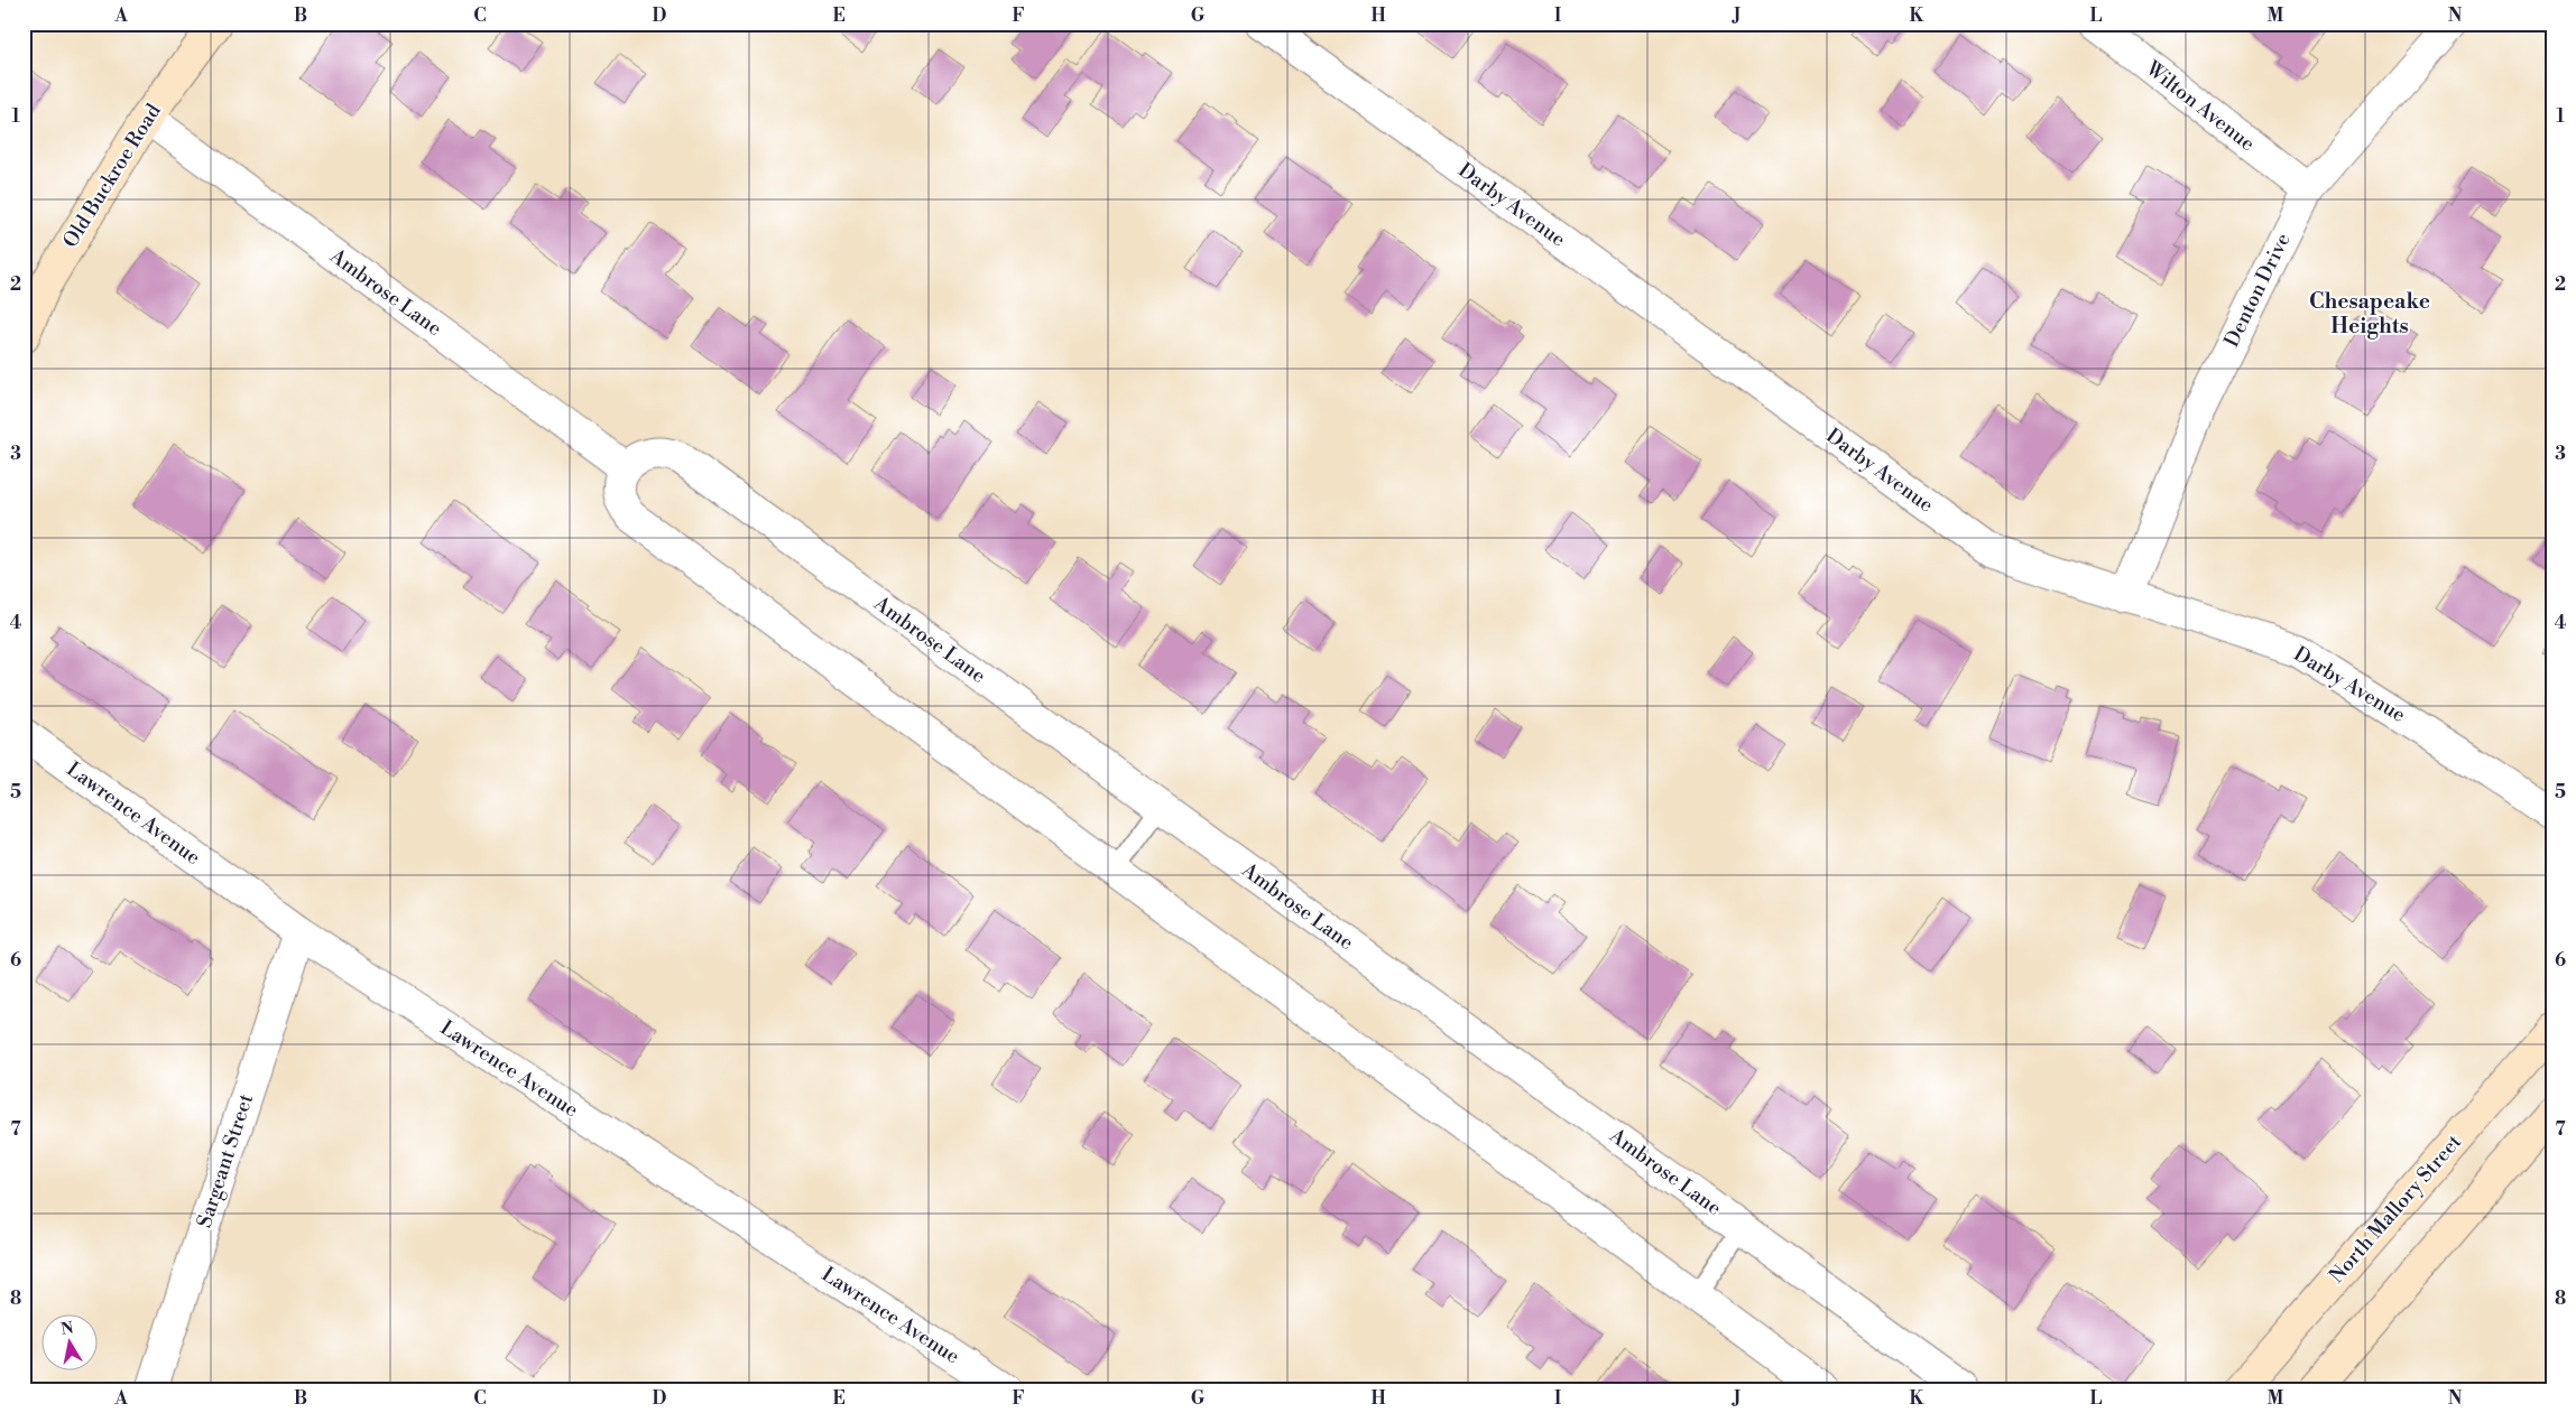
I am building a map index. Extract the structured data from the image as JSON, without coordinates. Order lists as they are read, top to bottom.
{
  "streets": {
    "main road": ["Old Buckroe Road", "North Mallory Street"],
    "street": [
      "Wilton Avenue",
      "Darby Avenue",
      "Denton Drive",
      "Ambrose Lane",
      "Lawrence Avenue",
      "Sargeant Street"
    ]
  },
  "crossings": [
    ["Wilton Avenue", "Denton Drive"],
    ["Old Buckroe Road", "Ambrose Lane"],
    ["Darby Avenue", "Denton Drive"],
    ["Lawrence Avenue", "Sargeant Street"]
  ],
  "districts": ["Chesapeake Heights"],
  "north": "top",
  "grid": {
    "columns": [
      "A",
      "B",
      "C",
      "D",
      "E",
      "F",
      "G",
      "H",
      "I",
      "J",
      "K",
      "L",
      "M",
      "N"
    ],
    "rows": [
      "1",
      "2",
      "3",
      "4",
      "5",
      "6",
      "7",
      "8"
    ]
  }
}
